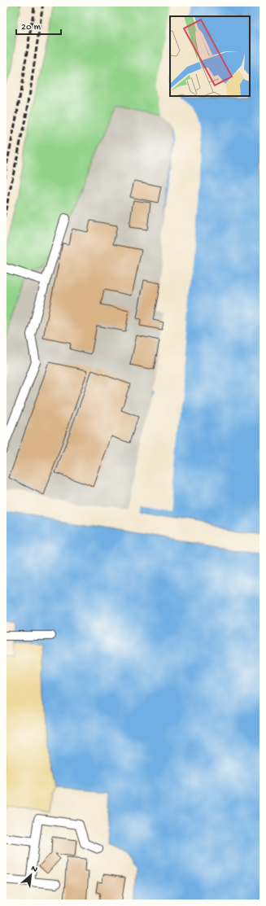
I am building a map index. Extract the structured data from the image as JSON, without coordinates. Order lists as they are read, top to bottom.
{
  "scale_bar": "20 m",
  "north": "top right"
}
